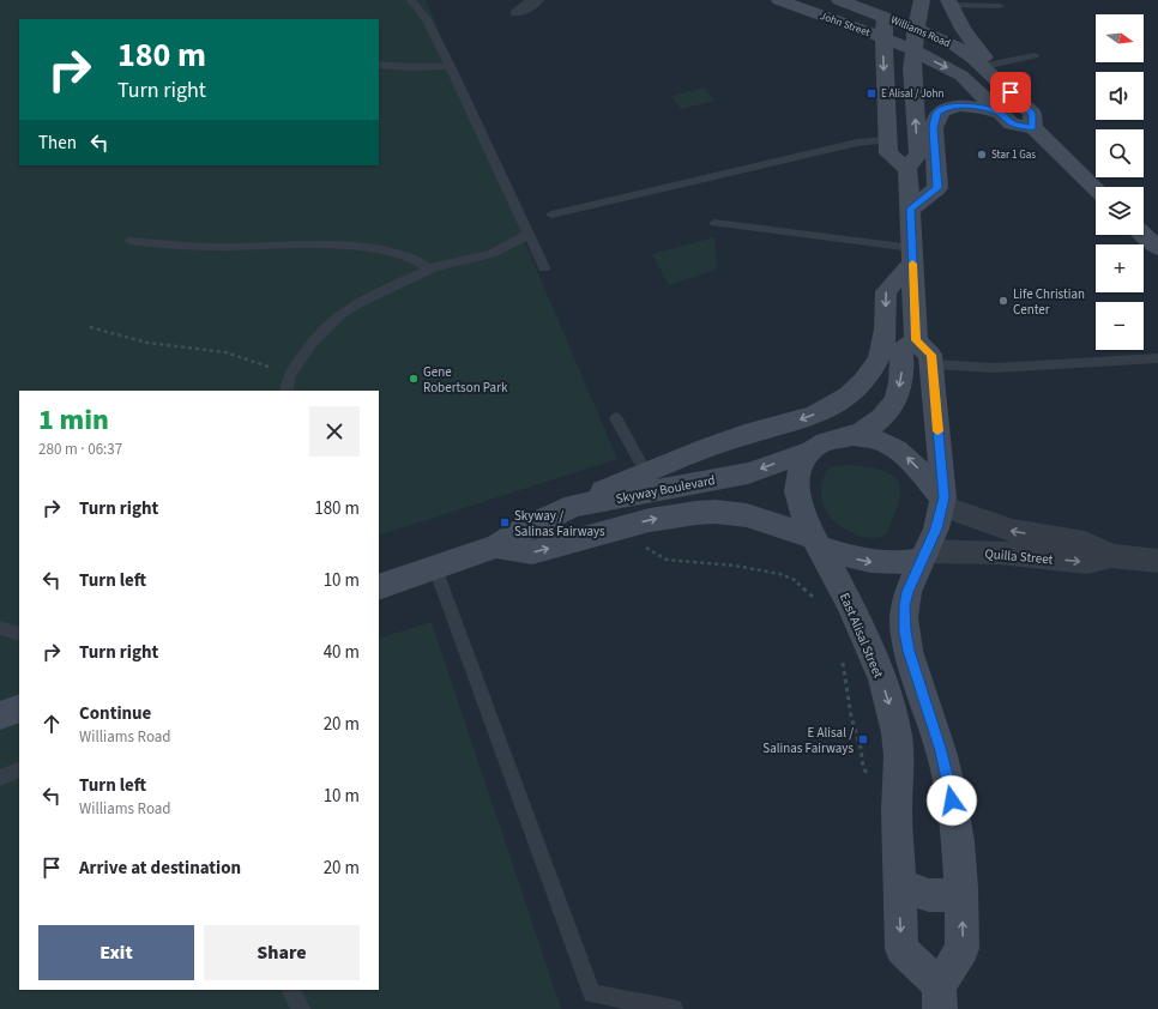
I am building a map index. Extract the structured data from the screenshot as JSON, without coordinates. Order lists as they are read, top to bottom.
{
  "streets": {
    "main road": [
      "John Street",
      "Williams Road",
      "Skyway Boulevard",
      "East Alisal Street"
    ],
    "street": ["Quilla Street"]
  },
  "crossings": [
    ["John Street", "Williams Road"],
    ["Skyway Boulevard", "Quilla Street"],
    ["Skyway Boulevard", "East Alisal Street"],
    ["Quilla Street", "East Alisal Street"]
  ],
  "places": {
    "transit": ["E Alisal / John", "Skyway / Salinas Fairways", "E Alisal / Salinas Fairways"],
    "other": ["Star 1 Gas", "Life Christian Center", "Gene Robertson Park"]
  },
  "north": "right",
  "page": {
    "map_buttons": ["+", "−"],
    "turn": ["180 m", "Turn right"],
    "then": "Then",
    "heading": ["1 min", "280 m · 06:37"],
    "list": [
      {
        "name": "Turn right",
        "value": "180 m"
      },
      {
        "name": "Turn left",
        "value": "10 m"
      },
      {
        "name": "Turn right",
        "value": "40 m"
      },
      {
        "name": "Continue",
        "note": "Williams Road",
        "value": "20 m"
      },
      {
        "name": "Turn left",
        "note": "Williams Road",
        "value": "10 m"
      },
      {
        "name": "Arrive at destination",
        "value": "20 m"
      }
    ],
    "buttons": ["Exit", "Share"]
  }
}
